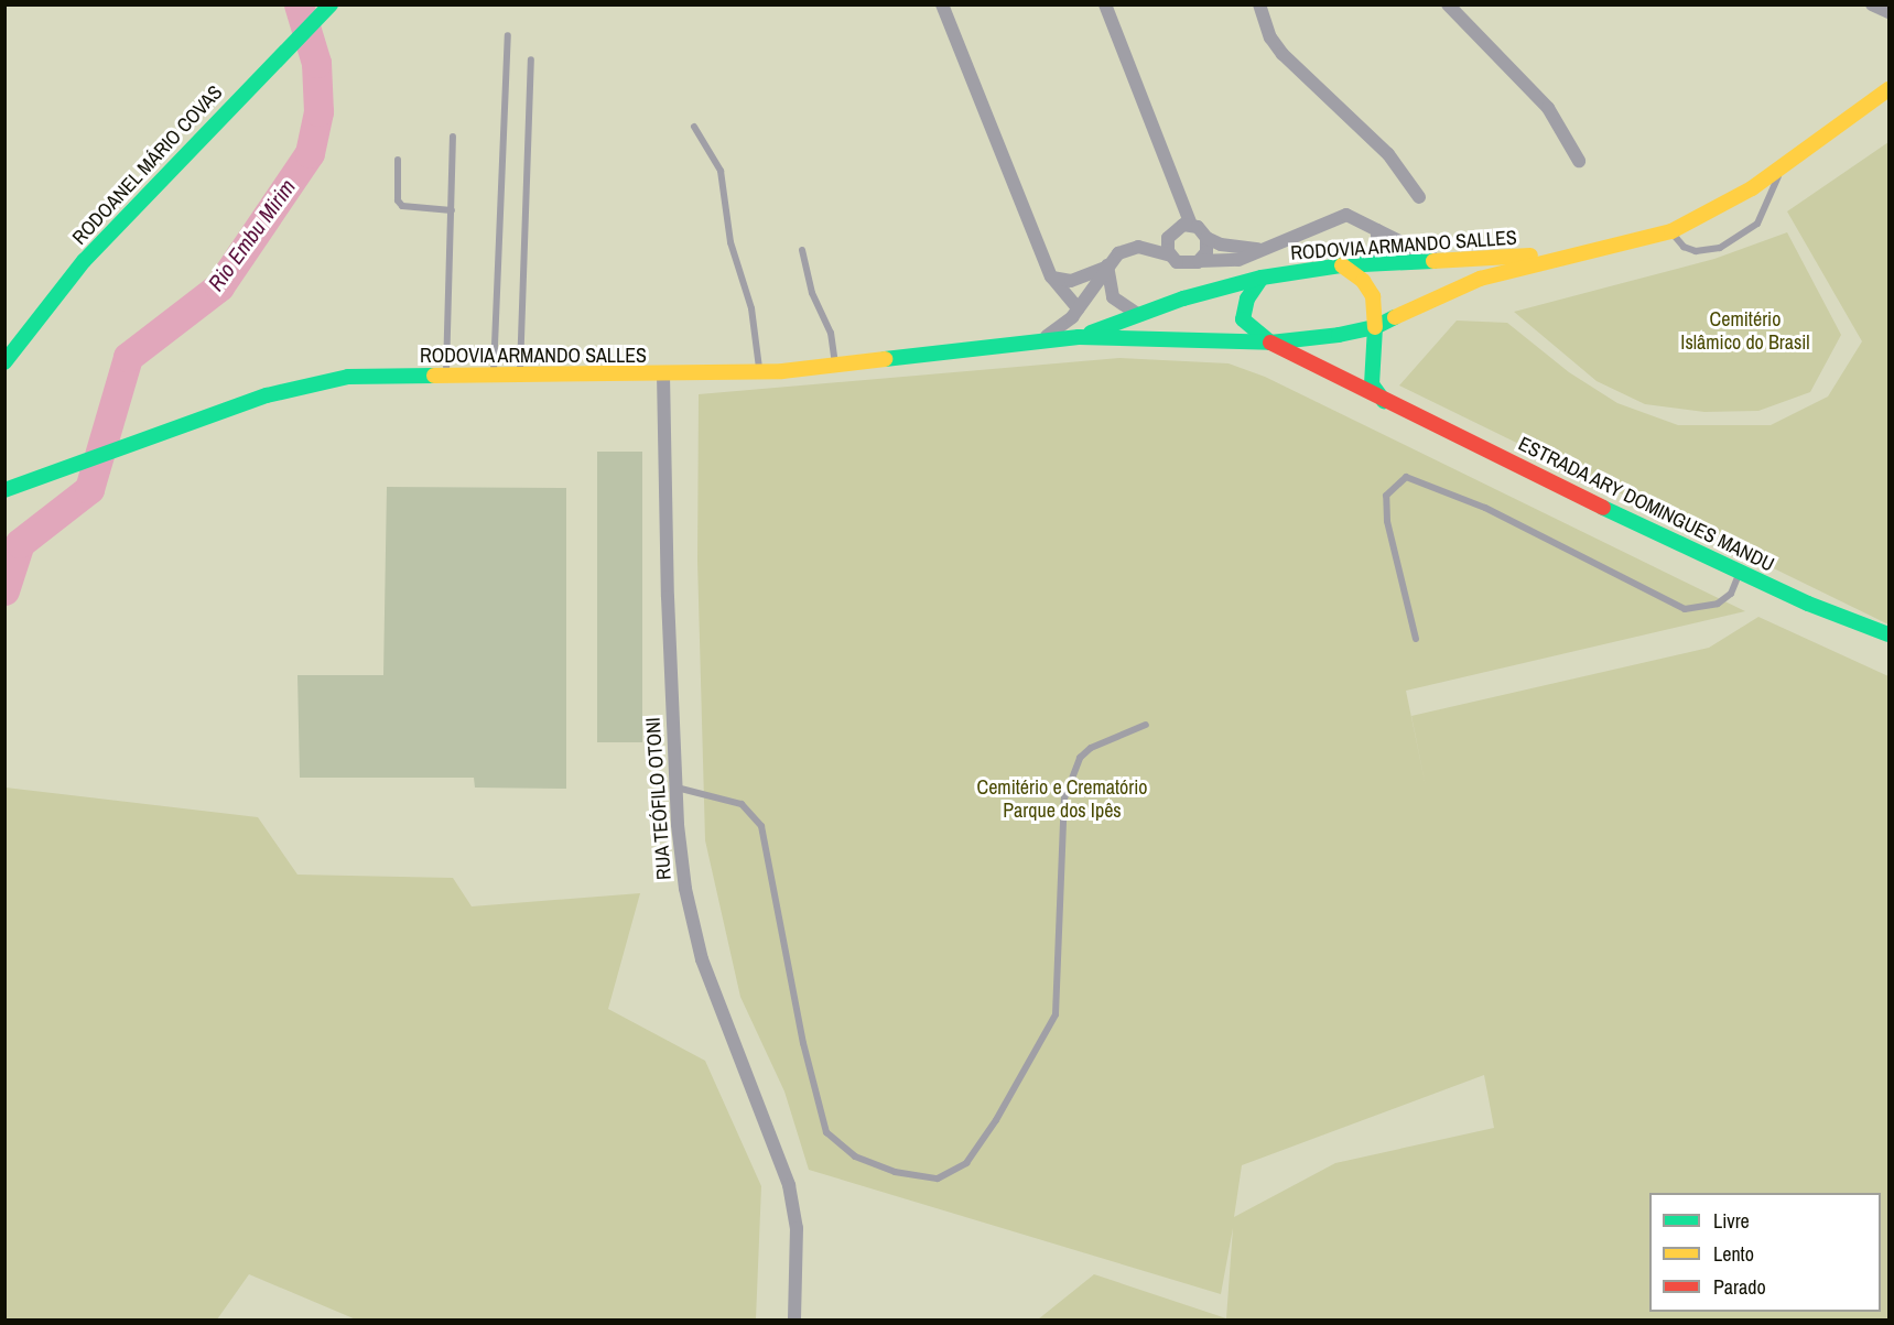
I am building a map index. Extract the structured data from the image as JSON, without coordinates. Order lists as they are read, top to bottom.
{
  "streets": {
    "main road": ["RODOANEL MÁRIO COVAS", "RODOVIA ARMANDO SALLES", "ESTRADA ARY DOMINGUES MANDU"],
    "street": ["RUA TEÓFILO OTONI"]
  },
  "crossings": [
    ["RODOVIA ARMANDO SALLES", "ESTRADA ARY DOMINGUES MANDU"],
    ["RODOVIA ARMANDO SALLES", "RUA TEÓFILO OTONI"]
  ],
  "water": ["Rio Embu Mirim"],
  "parks": ["Cemitério Islâmico do Brasil", "Cemitério e Crematório Parque dos Ipês"],
  "legend": ["Livre", "Lento", "Parado"]
}
